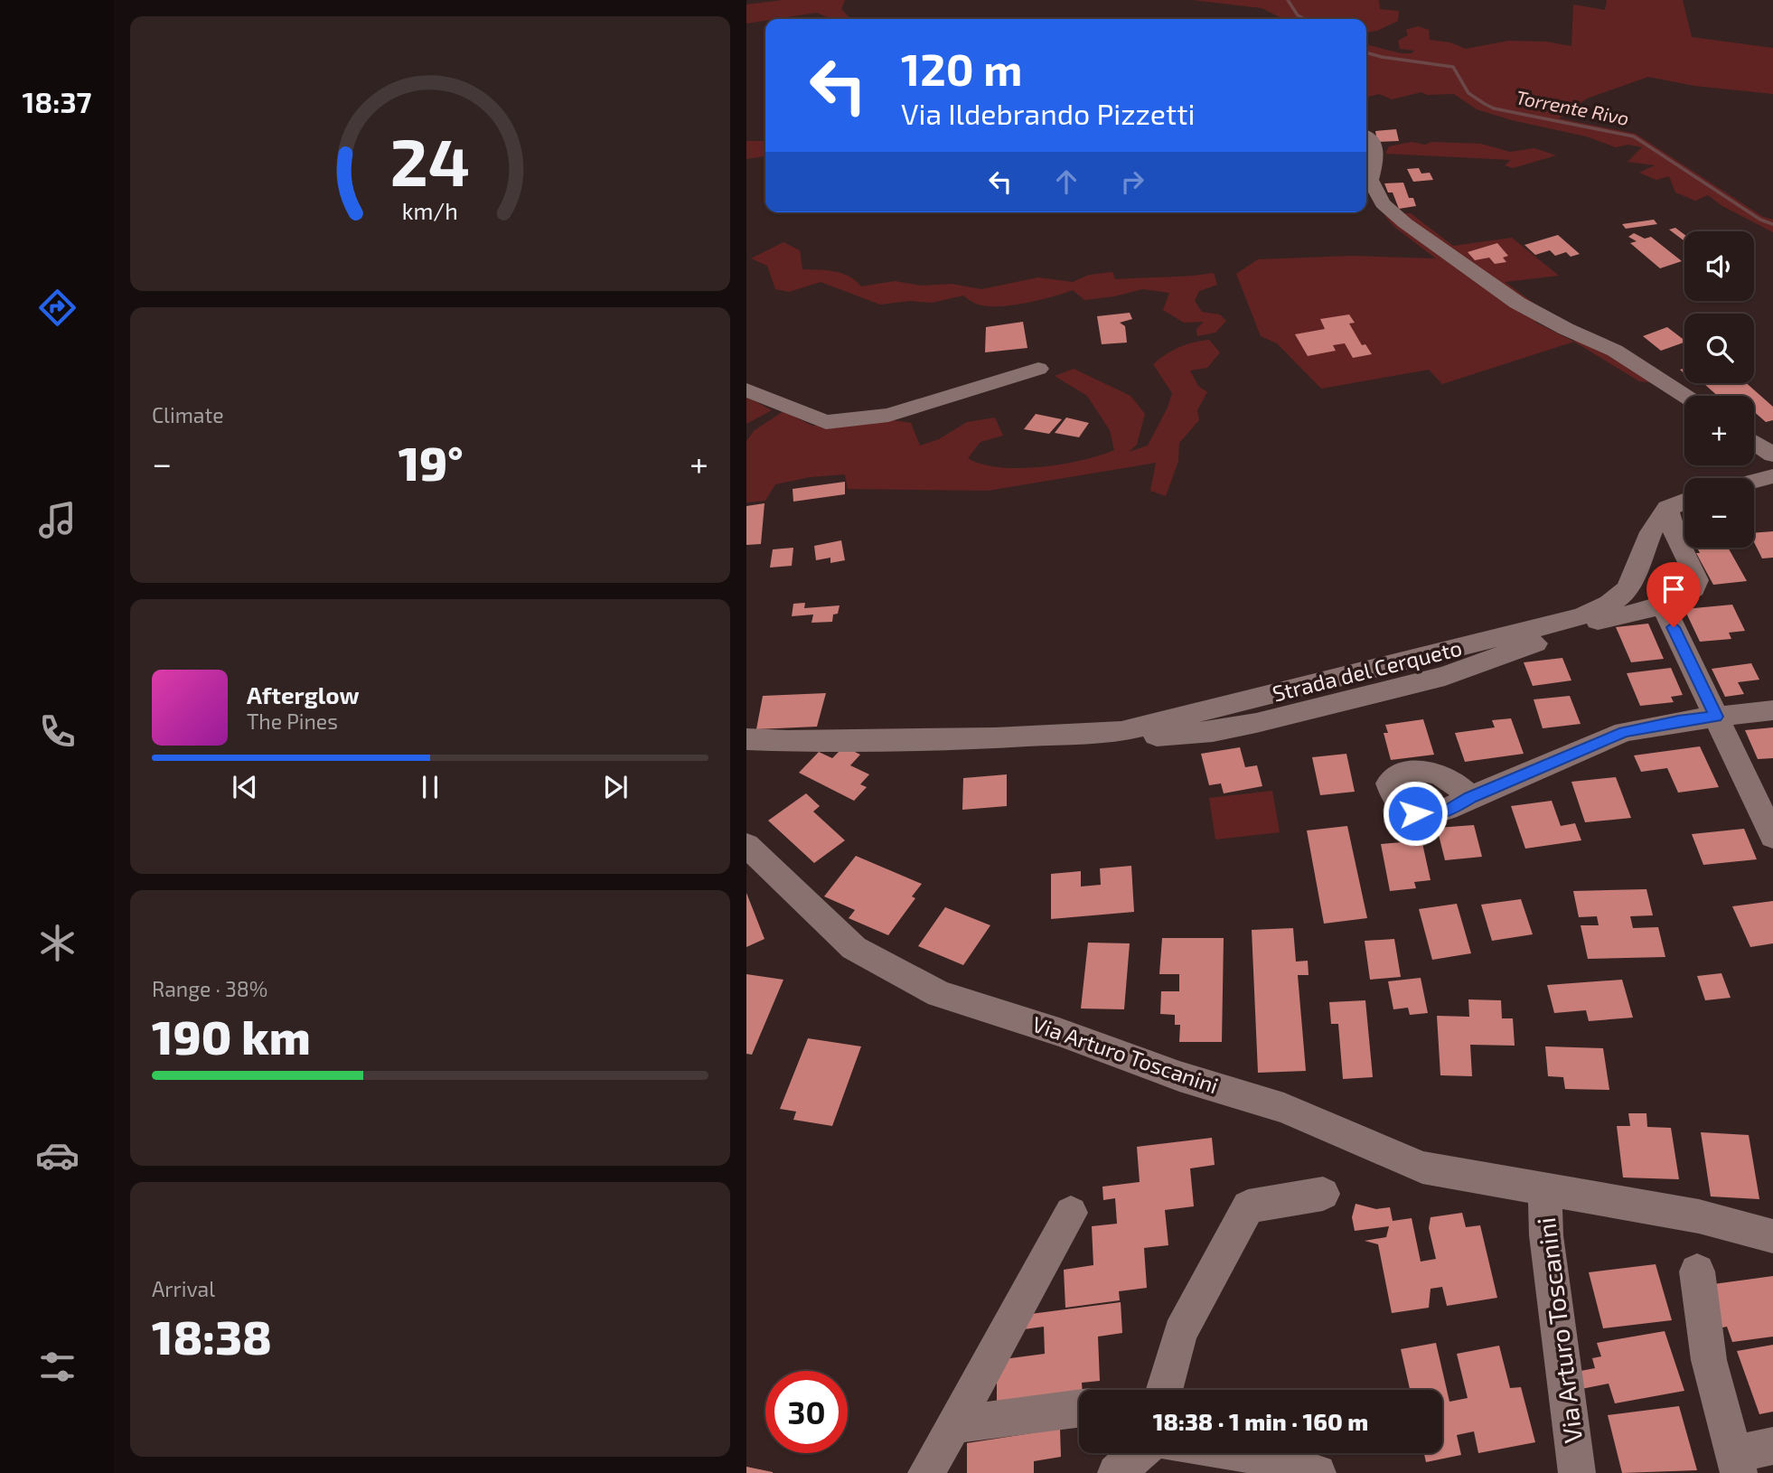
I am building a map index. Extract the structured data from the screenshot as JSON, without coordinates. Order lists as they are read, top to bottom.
{
  "streets": {
    "street": ["Strada del Cerqueto", "Via Arturo Toscanini"]
  },
  "water": ["Torrente Rivo"],
  "page": {
    "tabs": "18:37",
    "turn": ["120 m", "Via Ildebrando Pizzetti"],
    "map_buttons": ["+", "−"],
    "tile": [
      "Climate",
      ["Range · 38%", "190 km"],
      ["Arrival", "18:38"]
    ],
    "heat": ["−", "19°", "+"],
    "song": ["Afterglow", "The Pines"],
    "limit": "30",
    "trip": "18:38 · 1 min · 160 m",
    "gauge": ["24", "km/h"]
  }
}
